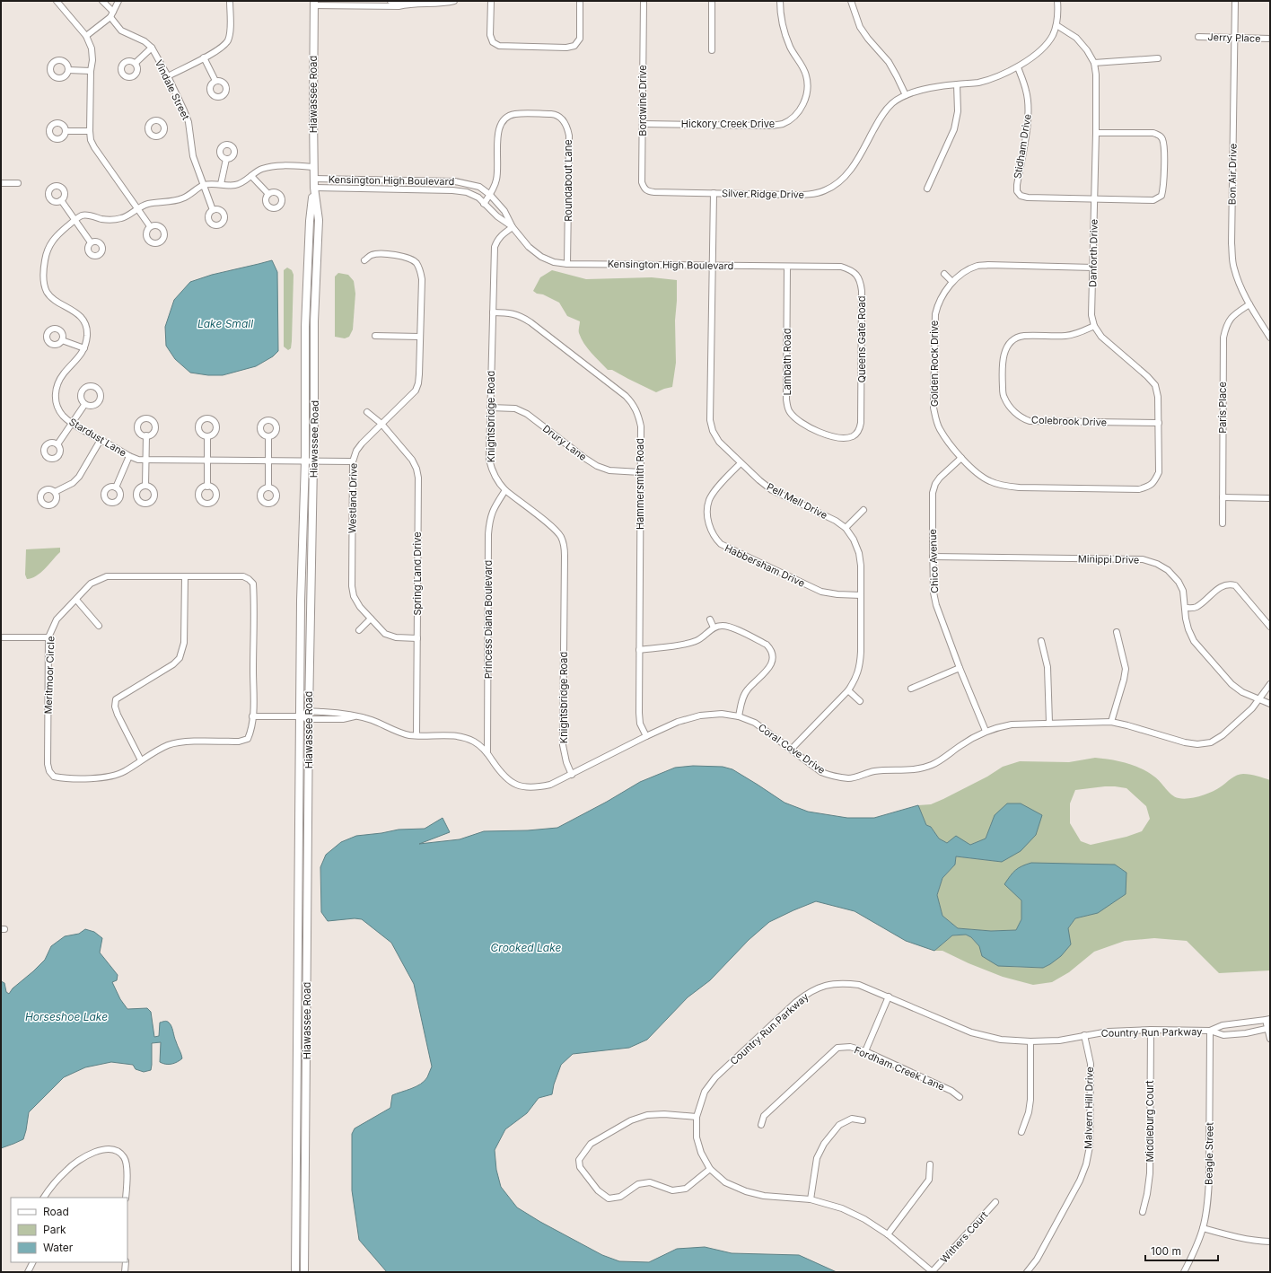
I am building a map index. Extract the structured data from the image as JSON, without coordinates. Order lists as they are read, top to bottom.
{
  "streets": {
    "street": [
      "Jerry Place",
      "Vindale Street",
      "Hiawassee Road",
      "Bordwine Drive",
      "Hickory Creek Drive",
      "Stidham Drive",
      "Bon Air Drive",
      "Kensington High Boulevard",
      "Roundabout Lane",
      "Silver Ridge Drive",
      "Danforth Drive",
      "Queens Gate Road",
      "Lambath Road",
      "Golden Rock Drive",
      "Paris Place",
      "Knightsbridge Road",
      "Colebrook Drive",
      "Stardust Lane",
      "Drury Lane",
      "Hammersmith Road",
      "Westland Drive",
      "Pell Mell Drive",
      "Minippi Drive",
      "Chico Avenue",
      "Habbersham Drive",
      "Spring Land Drive",
      "Princess Diana Boulevard",
      "Meritmoor Circle",
      "Coral Cove Drive",
      "Country Run Parkway",
      "Fordham Creek Lane",
      "Malvern Hill Drive",
      "Middleburg Court",
      "Beagle Street",
      "Withers Court"
    ]
  },
  "crossings": [
    ["Jerry Place", "Bon Air Drive"],
    ["Hiawassee Road", "Kensington High Boulevard"],
    ["Hiawassee Road", "Stardust Lane"],
    ["Hiawassee Road", "Coral Cove Drive"],
    ["Bordwine Drive", "Hickory Creek Drive"],
    ["Bordwine Drive", "Silver Ridge Drive"],
    ["Stidham Drive", "Silver Ridge Drive"],
    ["Stidham Drive", "Danforth Drive"],
    ["Bon Air Drive", "Paris Place"],
    ["Kensington High Boulevard", "Roundabout Lane"],
    ["Kensington High Boulevard", "Queens Gate Road"],
    ["Kensington High Boulevard", "Lambath Road"],
    ["Kensington High Boulevard", "Knightsbridge Road"],
    ["Kensington High Boulevard", "Pell Mell Drive"],
    ["Silver Ridge Drive", "Danforth Drive"],
    ["Silver Ridge Drive", "Pell Mell Drive"],
    ["Danforth Drive", "Golden Rock Drive"],
    ["Danforth Drive", "Colebrook Drive"],
    ["Queens Gate Road", "Lambath Road"],
    ["Golden Rock Drive", "Colebrook Drive"],
    ["Golden Rock Drive", "Chico Avenue"],
    ["Knightsbridge Road", "Drury Lane"],
    ["Knightsbridge Road", "Hammersmith Road"],
    ["Knightsbridge Road", "Princess Diana Boulevard"],
    ["Knightsbridge Road", "Coral Cove Drive"],
    ["Stardust Lane", "Westland Drive"],
    ["Drury Lane", "Hammersmith Road"],
    ["Hammersmith Road", "Coral Cove Drive"],
    ["Westland Drive", "Spring Land Drive"],
    ["Pell Mell Drive", "Habbersham Drive"],
    ["Pell Mell Drive", "Coral Cove Drive"],
    ["Minippi Drive", "Chico Avenue"],
    ["Minippi Drive", "Coral Cove Drive"],
    ["Chico Avenue", "Coral Cove Drive"],
    ["Spring Land Drive", "Coral Cove Drive"],
    ["Princess Diana Boulevard", "Coral Cove Drive"],
    ["Meritmoor Circle", "Coral Cove Drive"],
    ["Country Run Parkway", "Malvern Hill Drive"],
    ["Country Run Parkway", "Middleburg Court"],
    ["Country Run Parkway", "Beagle Street"],
    ["Country Run Parkway", "Withers Court"]
  ],
  "water": ["Lake Small", "Crooked Lake", "Horseshoe Lake"],
  "legend": ["Road", "Park", "Water"],
  "scale_bar": "100 m"
}
